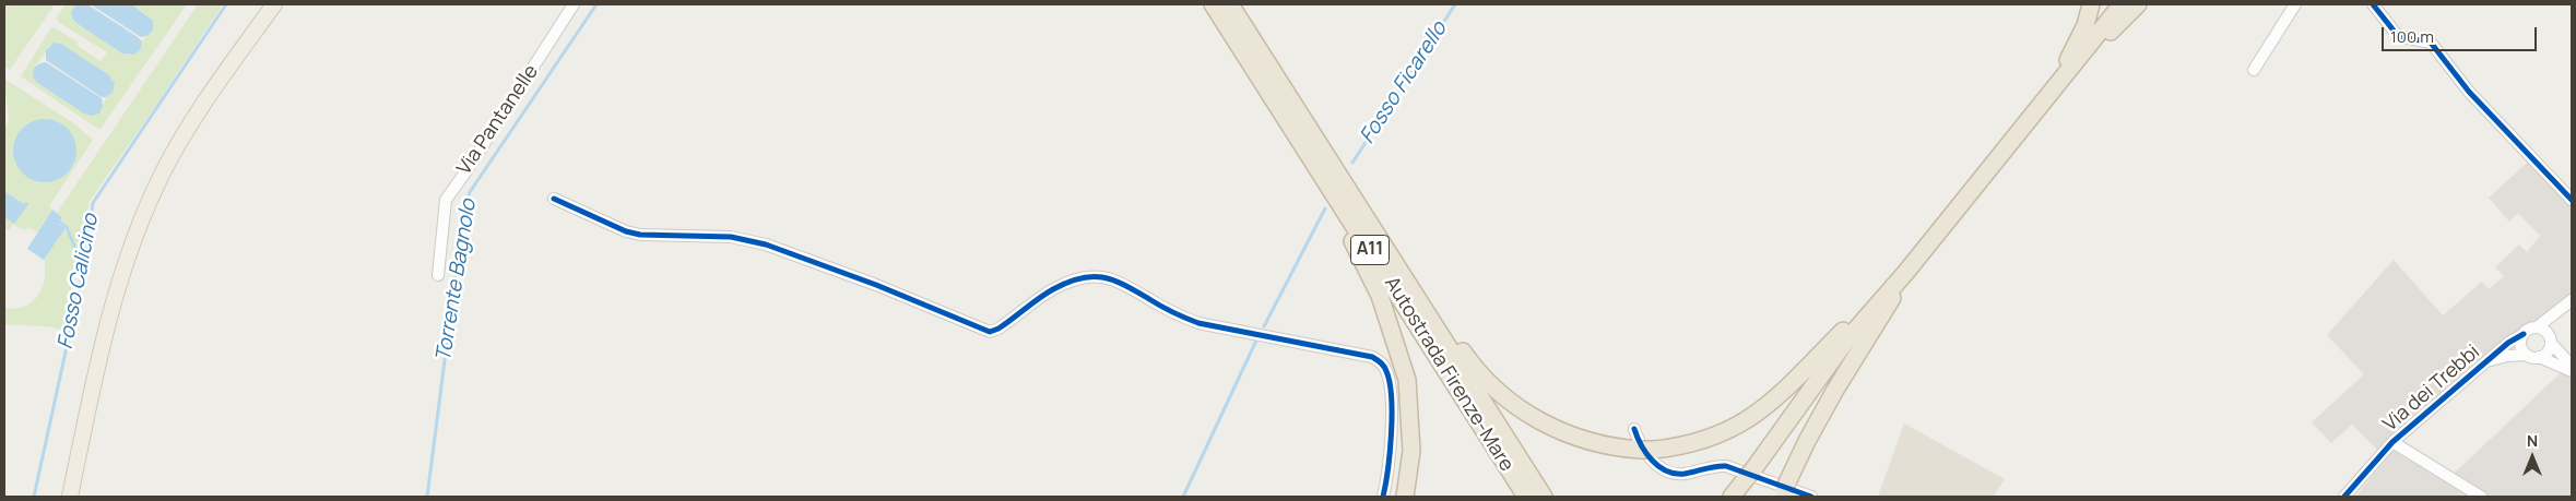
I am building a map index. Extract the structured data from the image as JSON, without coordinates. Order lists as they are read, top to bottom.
{
  "streets": {
    "highway": ["A11", "Autostrada Firenze-Mare"],
    "street": ["Via Pantanelle", "Via dei Trebbi"]
  },
  "water": ["Fosso Ficarello", "Torrente Bagnolo", "Fosso Calicino"],
  "scale_bar": "100 m",
  "north": "top"
}
